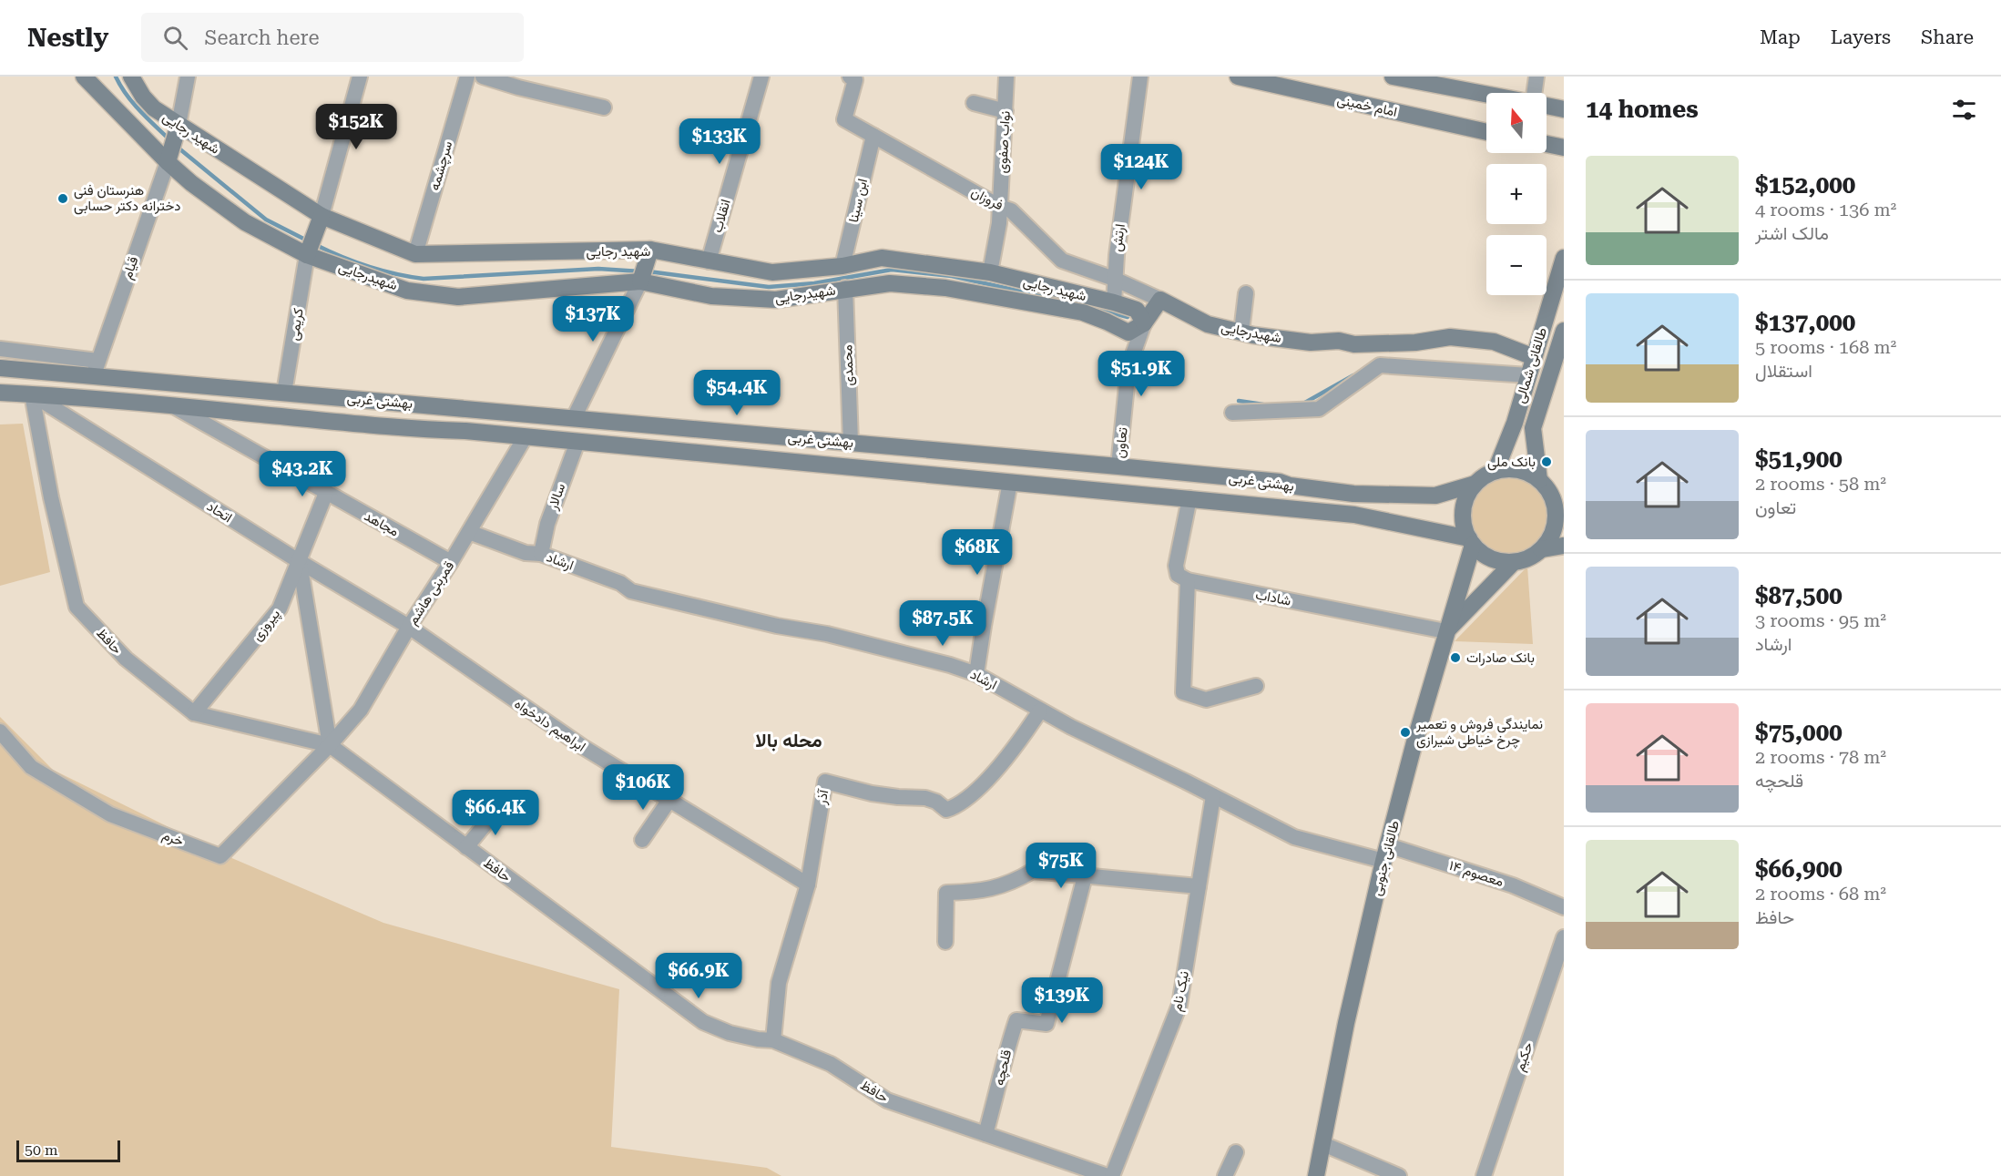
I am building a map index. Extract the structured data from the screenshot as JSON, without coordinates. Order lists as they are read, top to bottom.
{
  "streets": {
    "street": [
      "امام خمینی",
      "شهید رجایی",
      "نواب صفوی",
      "سرچشمه",
      "فروزان",
      "ابن سینا",
      "انقلاب",
      "ارتش",
      "قیام",
      "شهیدرجایی",
      "کریمی",
      "محمدی",
      "طالقانی شمالی",
      "بهشتی غربی",
      "تعاون",
      "سالار",
      "اتحاد",
      "مجاهد",
      "ارشاد",
      "قمربنی هاشم",
      "شاداب",
      "پیروزی",
      "حافظ",
      "ابراهیم دادخواه",
      "آذر",
      "خرم",
      "طالقانی جنوبی",
      "۱۴ معصوم",
      "نیک نام",
      "حکیم",
      "قلحچه"
    ]
  },
  "crossings": [
    ["شهید رجایی", "نواب صفوی"],
    ["شهید رجایی", "سرچشمه"],
    ["شهید رجایی", "ابن سینا"],
    ["شهید رجایی", "انقلاب"],
    ["شهید رجایی", "ارتش"],
    ["شهید رجایی", "شهیدرجایی"],
    ["شهید رجایی", "تعاون"],
    ["نواب صفوی", "فروزان"],
    ["فروزان", "ابن سینا"],
    ["فروزان", "ارتش"],
    ["فروزان", "شهیدرجایی"],
    ["قیام", "شهیدرجایی"],
    ["قیام", "بهشتی غربی"],
    ["شهیدرجایی", "کریمی"],
    ["شهیدرجایی", "محمدی"],
    ["شهیدرجایی", "طالقانی شمالی"],
    ["شهیدرجایی", "تعاون"],
    ["کریمی", "بهشتی غربی"],
    ["محمدی", "بهشتی غربی"],
    ["طالقانی شمالی", "بهشتی غربی"],
    ["طالقانی شمالی", "طالقانی جنوبی"],
    ["بهشتی غربی", "تعاون"],
    ["بهشتی غربی", "سالار"],
    ["بهشتی غربی", "اتحاد"],
    ["بهشتی غربی", "مجاهد"],
    ["بهشتی غربی", "قمربنی هاشم"],
    ["بهشتی غربی", "حافظ"],
    ["بهشتی غربی", "طالقانی جنوبی"],
    ["سالار", "ارشاد"],
    ["اتحاد", "قمربنی هاشم"],
    ["اتحاد", "پیروزی"],
    ["اتحاد", "حافظ"],
    ["اتحاد", "ابراهیم دادخواه"],
    ["مجاهد", "قمربنی هاشم"],
    ["مجاهد", "پیروزی"],
    ["ارشاد", "قمربنی هاشم"],
    ["ارشاد", "آذر"],
    ["ارشاد", "طالقانی جنوبی"],
    ["ارشاد", "۱۴ معصوم"],
    ["ارشاد", "نیک نام"],
    ["قمربنی هاشم", "حافظ"],
    ["قمربنی هاشم", "ابراهیم دادخواه"],
    ["قمربنی هاشم", "خرم"],
    ["شاداب", "طالقانی جنوبی"],
    ["پیروزی", "حافظ"],
    ["حافظ", "آذر"],
    ["حافظ", "خرم"],
    ["حافظ", "قلحچه"],
    ["ابراهیم دادخواه", "آذر"],
    ["طالقانی جنوبی", "۱۴ معصوم"]
  ],
  "districts": ["محله بالا"],
  "places": [
    "هنرستان فنی دخترانه دکتر حسابی",
    "بانک ملی",
    "بانک صادرات",
    "نمایندگی فروش و تعمیر چرخ خیاطی شیرازی"
  ],
  "scale_bar": "50 m",
  "north": "top",
  "page": {
    "header": "Nestly",
    "search": "Search here",
    "nav": ["Map", "Layers", "Share"],
    "heading": "14 homes",
    "map_buttons": ["+", "−"],
    "price": [
      "$152K",
      "$133K",
      "$124K",
      "$137K",
      "$51.9K",
      "$54.4K",
      "$43.2K",
      "$68K",
      "$87.5K",
      "$106K",
      "$66.4K",
      "$75K",
      "$66.9K",
      "$139K"
    ],
    "list": [
      {
        "name": "$152,000",
        "note": "4 rooms · 136 m² · مالک اشتر"
      },
      {
        "name": "$137,000",
        "note": "5 rooms · 168 m² · استقلال"
      },
      {
        "name": "$51,900",
        "note": "2 rooms · 58 m² · تعاون"
      },
      {
        "name": "$87,500",
        "note": "3 rooms · 95 m² · ارشاد"
      },
      {
        "name": "$75,000",
        "note": "2 rooms · 78 m² · قلحچه"
      },
      {
        "name": "$66,900",
        "note": "2 rooms · 68 m² · حافظ"
      }
    ],
    "scale": "50 m"
  }
}
